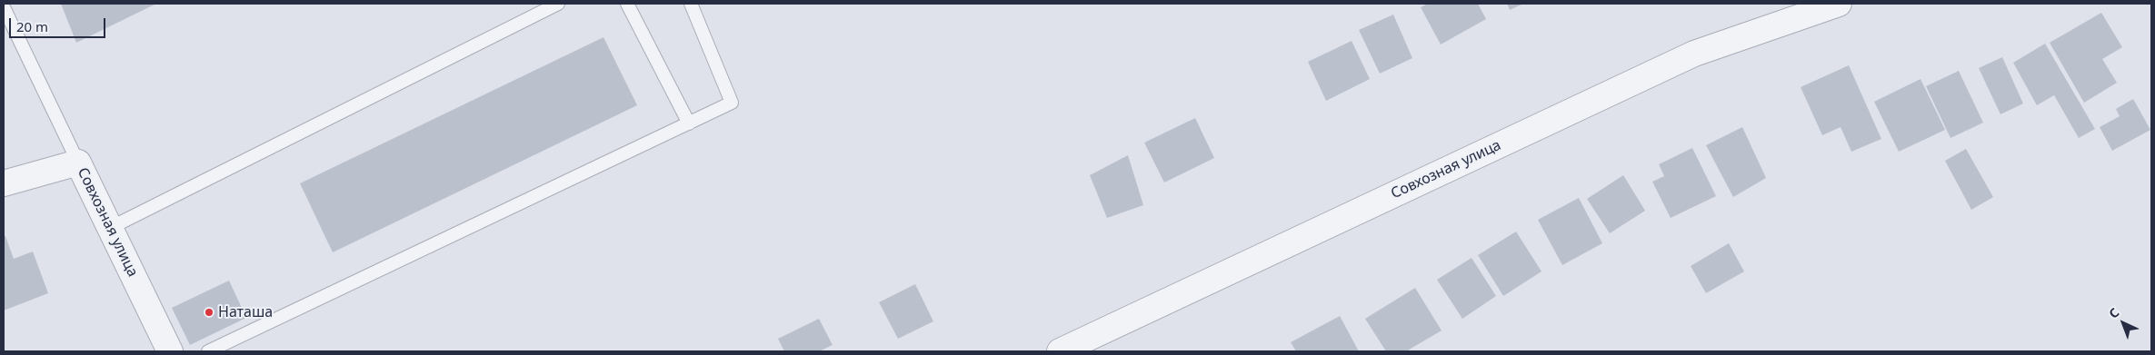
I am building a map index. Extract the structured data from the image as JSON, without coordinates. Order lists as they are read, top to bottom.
{
  "streets": {
    "street": ["Совхозная улица"]
  },
  "places": ["Наташа"],
  "scale_bar": "20 m",
  "north": "top left"
}
